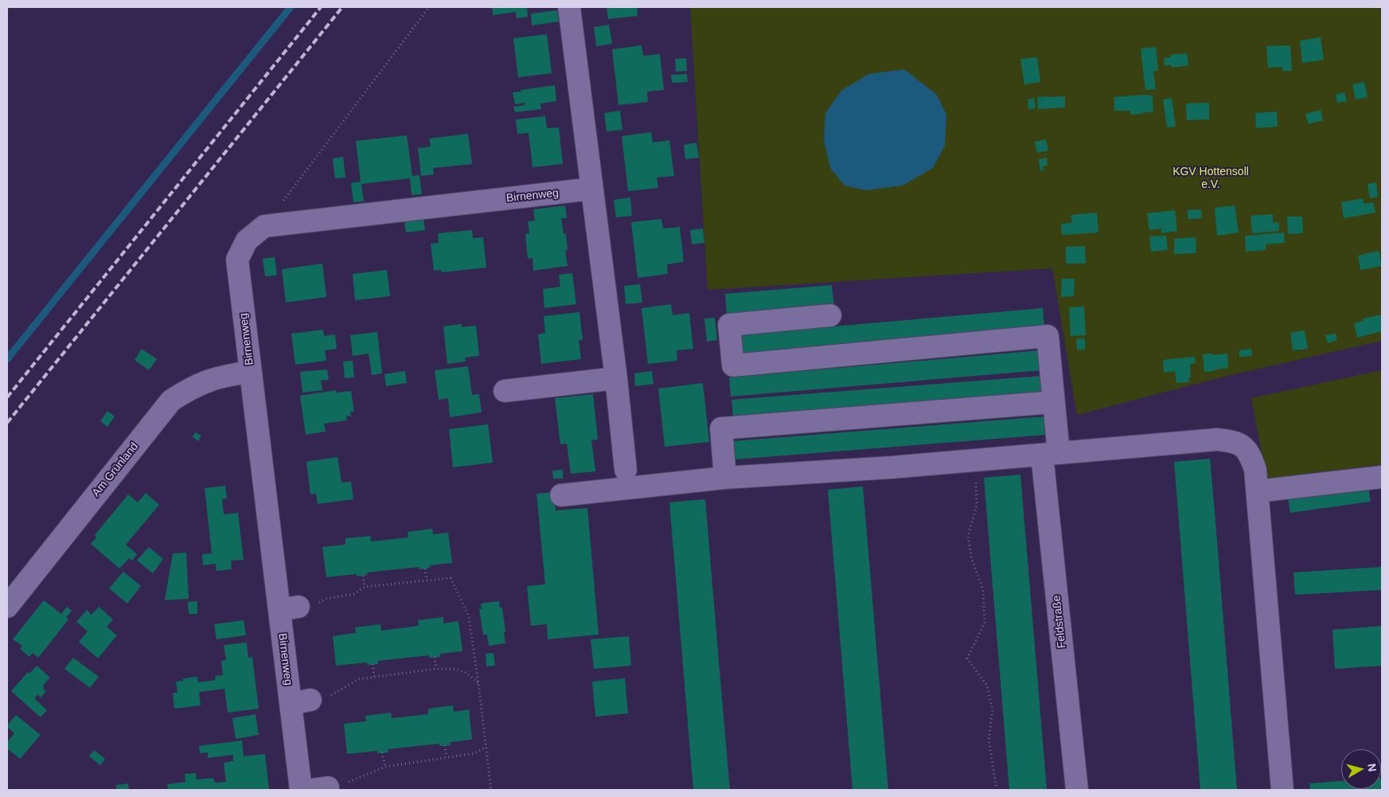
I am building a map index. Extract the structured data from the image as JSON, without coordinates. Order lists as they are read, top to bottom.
{
  "streets": {
    "street": ["Birnenweg", "Am Grünland", "Feldstraße"]
  },
  "crossings": [
    ["Birnenweg", "Am Grünland"]
  ],
  "parks": ["KGV Hottensoll e.V."],
  "north": "right"
}
